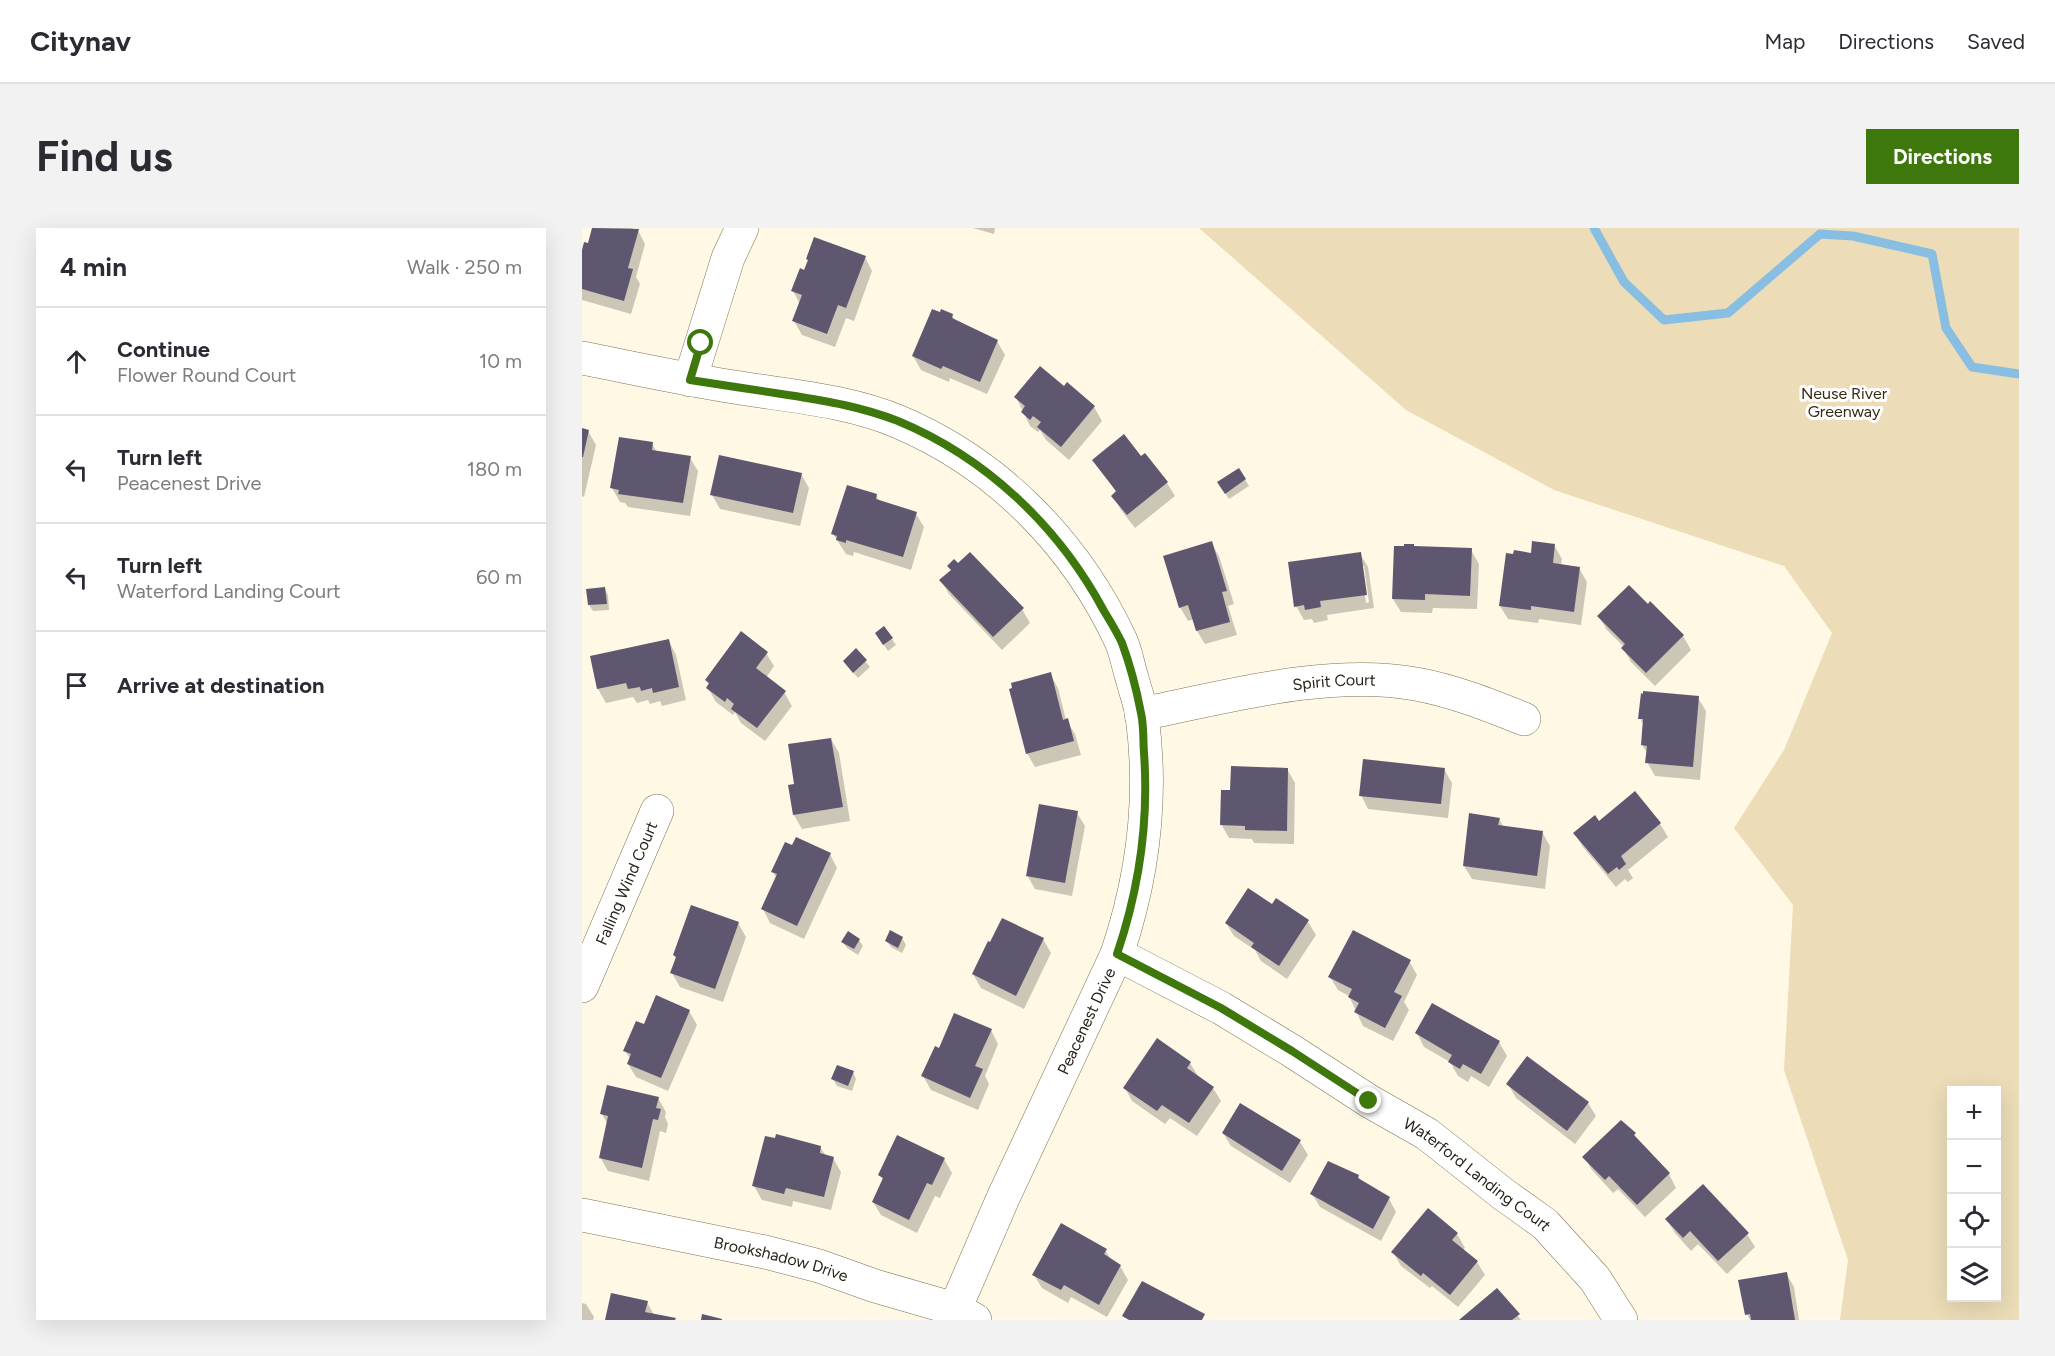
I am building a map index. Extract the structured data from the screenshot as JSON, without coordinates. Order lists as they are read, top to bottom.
{
  "streets": {
    "street": [
      "Spirit Court",
      "Falling Wind Court",
      "Peacenest Drive",
      "Waterford Landing Court",
      "Brookshadow Drive"
    ]
  },
  "crossings": [
    ["Spirit Court", "Peacenest Drive"],
    ["Peacenest Drive", "Waterford Landing Court"],
    ["Peacenest Drive", "Brookshadow Drive"]
  ],
  "parks": ["Neuse River Greenway"],
  "page": {
    "header": "Citynav",
    "nav": ["Map", "Directions", "Saved"],
    "buttons": "Directions",
    "title": "Find us",
    "heading": ["4 min", "Walk · 250 m"],
    "list": [
      ["Continue", "Flower Round Court", "10 m"],
      ["Turn left", "Peacenest Drive", "180 m"],
      ["Turn left", "Waterford Landing Court", "60 m"],
      "Arrive at destination"
    ],
    "map_buttons": ["+", "−"]
  }
}
